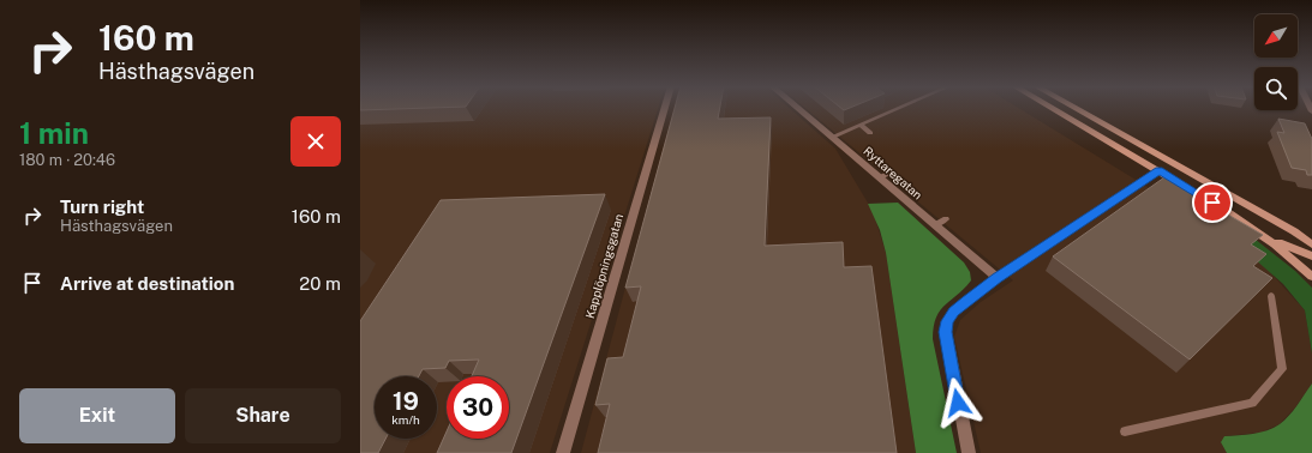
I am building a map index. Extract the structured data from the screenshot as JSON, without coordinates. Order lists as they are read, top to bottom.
{
  "streets": {
    "street": ["Ryttaregatan", "Kapplöpningsgatan"]
  },
  "north": "bottom left",
  "page": {
    "turn": ["160 m", "Hästhagsvägen"],
    "heading": ["1 min", "180 m · 20:46"],
    "list": [
      {
        "name": "Turn right",
        "note": "Hästhagsvägen",
        "value": "160 m"
      },
      {
        "name": "Arrive at destination",
        "value": "20 m"
      }
    ],
    "speed": "19 km/h",
    "limit": "30",
    "buttons": ["Exit", "Share"]
  }
}
